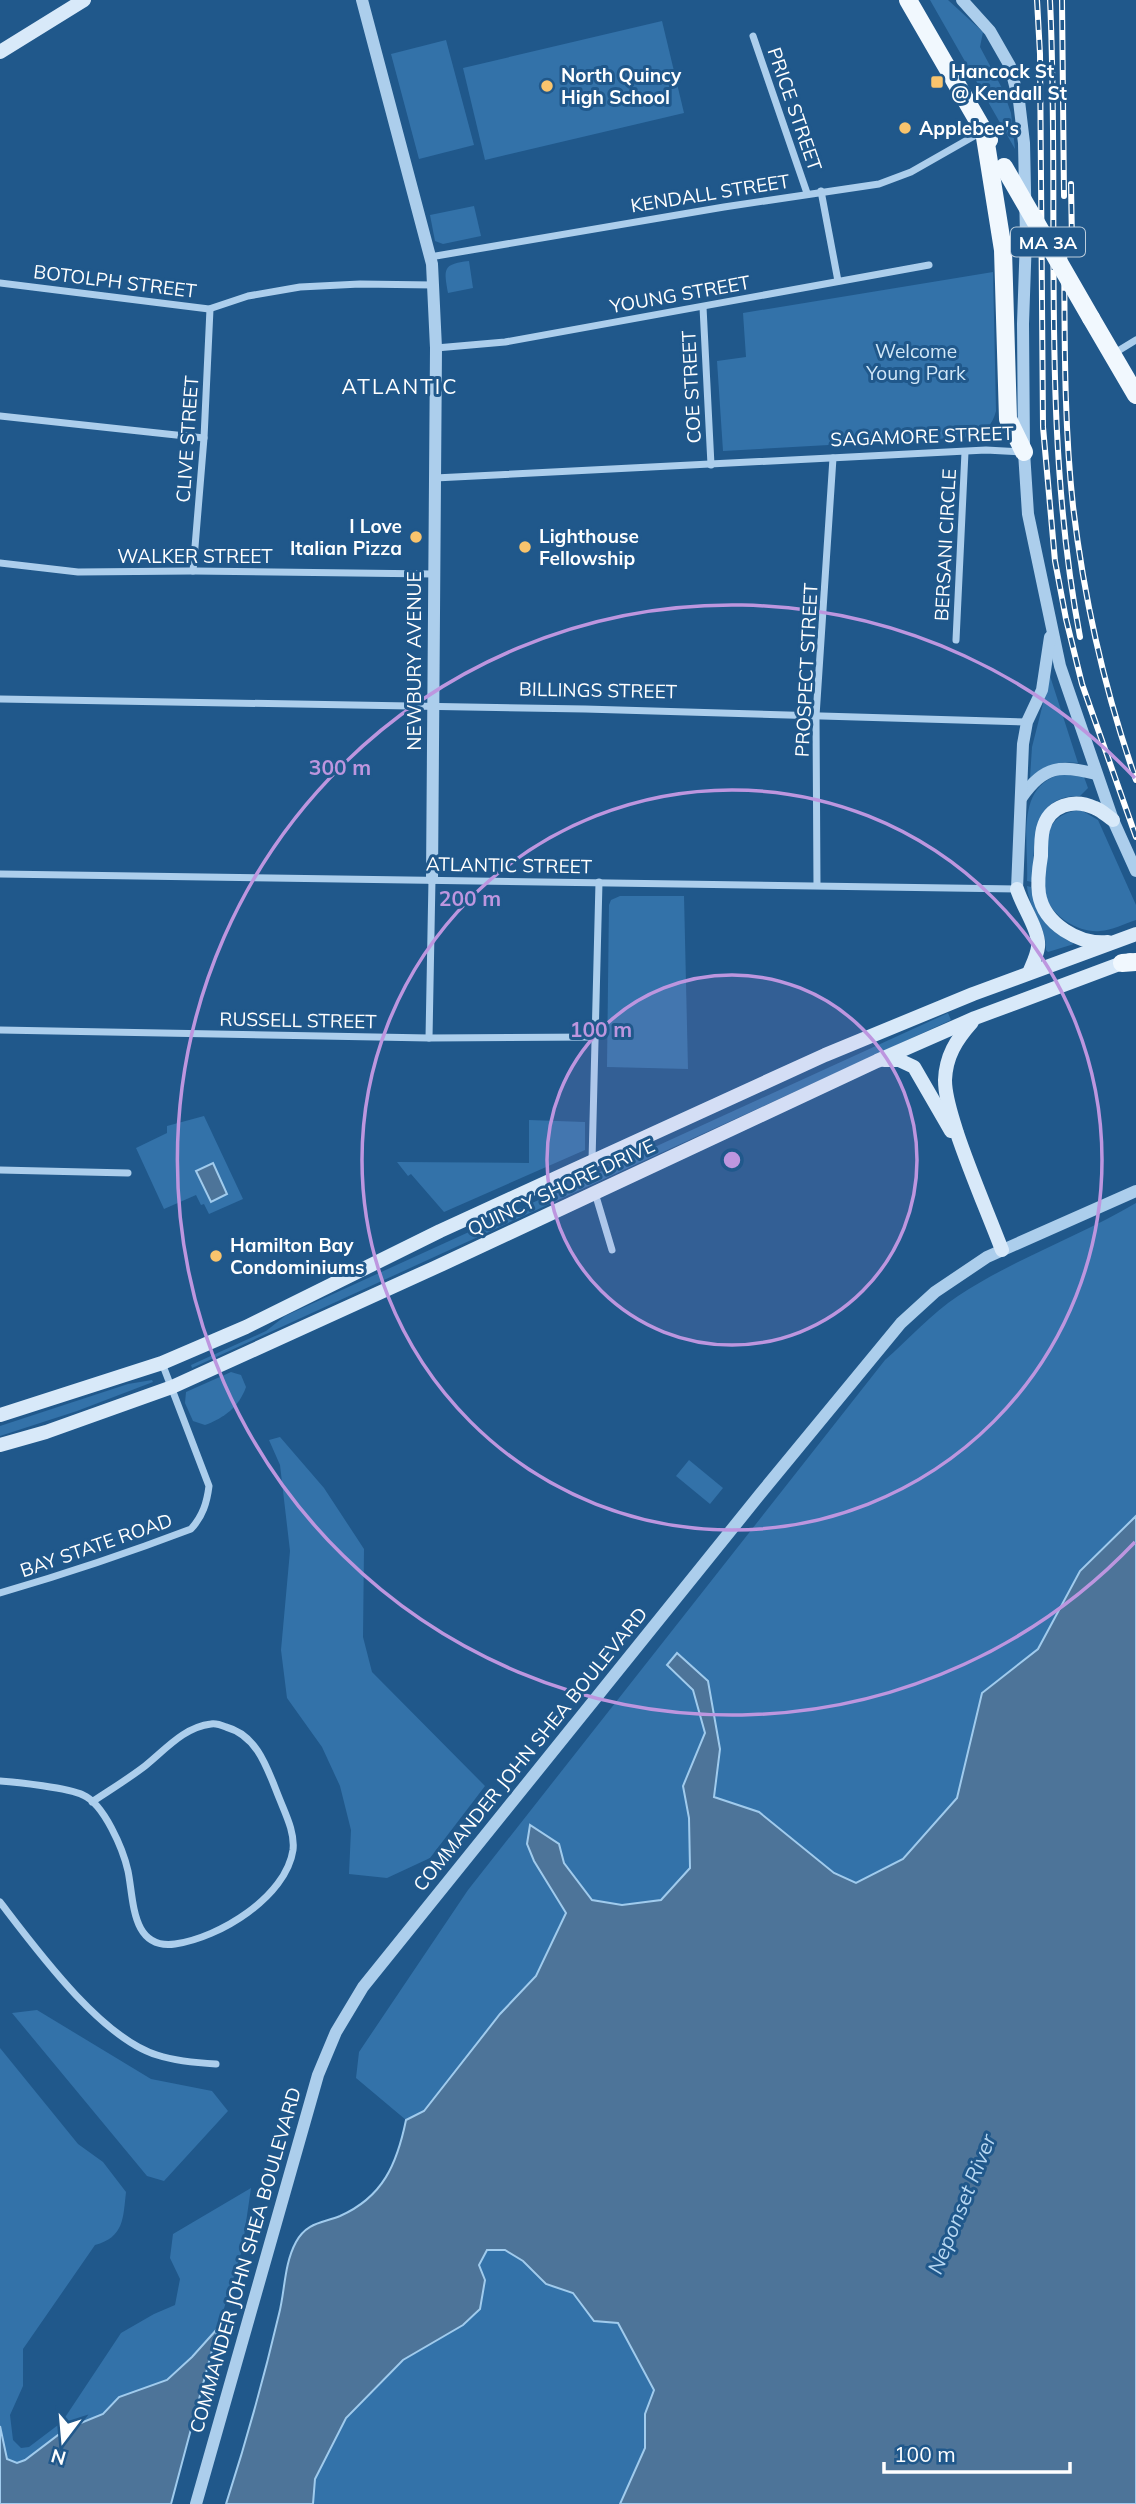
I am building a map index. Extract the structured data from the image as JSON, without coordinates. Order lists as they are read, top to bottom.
{
  "streets": {
    "main road": ["MA 3A", "QUINCY SHORE DRIVE"],
    "street": [
      "PRICE STREET",
      "KENDALL STREET",
      "BOTOLPH STREET",
      "YOUNG STREET",
      "COE STREET",
      "SAGAMORE STREET",
      "CLIVE STREET",
      "BERSANI CIRCLE",
      "WALKER STREET",
      "NEWBURY AVENUE",
      "PROSPECT STREET",
      "BILLINGS STREET",
      "ATLANTIC STREET",
      "RUSSELL STREET",
      "BAY STATE ROAD",
      "COMMANDER JOHN SHEA BOULEVARD"
    ]
  },
  "crossings": [
    ["PRICE STREET", "KENDALL STREET"],
    ["KENDALL STREET", "MA 3A"],
    ["KENDALL STREET", "NEWBURY AVENUE"],
    ["BOTOLPH STREET", "CLIVE STREET"],
    ["BOTOLPH STREET", "NEWBURY AVENUE"],
    ["YOUNG STREET", "COE STREET"],
    ["YOUNG STREET", "NEWBURY AVENUE"],
    ["COE STREET", "SAGAMORE STREET"],
    ["SAGAMORE STREET", "BERSANI CIRCLE"],
    ["SAGAMORE STREET", "NEWBURY AVENUE"],
    ["SAGAMORE STREET", "PROSPECT STREET"],
    ["CLIVE STREET", "WALKER STREET"],
    ["WALKER STREET", "NEWBURY AVENUE"],
    ["NEWBURY AVENUE", "BILLINGS STREET"],
    ["NEWBURY AVENUE", "ATLANTIC STREET"],
    ["NEWBURY AVENUE", "RUSSELL STREET"],
    ["PROSPECT STREET", "BILLINGS STREET"],
    ["PROSPECT STREET", "ATLANTIC STREET"],
    ["QUINCY SHORE DRIVE", "BAY STATE ROAD"]
  ],
  "districts": ["ATLANTIC"],
  "water": ["Neponset River"],
  "parks": ["Welcome Young Park"],
  "places": {
    "transit": ["Hancock St @ Kendall St"],
    "other": [
      "North Quincy High School",
      "Applebee's",
      "I Love Italian Pizza",
      "Lighthouse Fellowship",
      "Hamilton Bay Condominiums"
    ]
  },
  "scale_bar": "100 m",
  "north": "bottom",
  "rings": ["300 m", "200 m", "100 m"]
}
